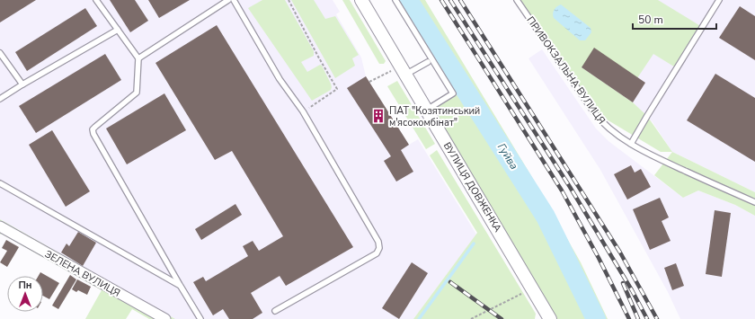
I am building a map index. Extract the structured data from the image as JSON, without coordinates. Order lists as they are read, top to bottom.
{
  "streets": {
    "street": ["ВУЛИЦЯ ДОВЖЕНКА", "ЗЕЛЕНА ВУЛИЦЯ"],
    "lane": ["ПРИВОКЗАЛЬНА ВУЛИЦЯ"]
  },
  "water": ["Гуйва"],
  "places": {
    "building": ["ПАТ \"Козятинський м'ясокомбінат\""]
  },
  "scale_bar": "50 m",
  "north": "top"
}
